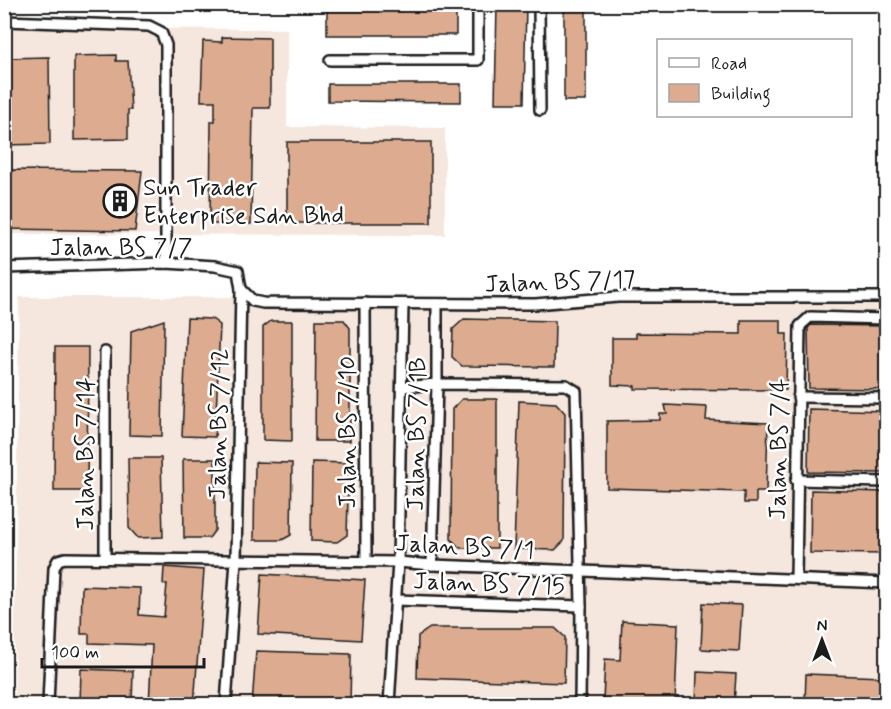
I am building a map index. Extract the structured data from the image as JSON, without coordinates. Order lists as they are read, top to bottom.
{
  "streets": {
    "street": [
      "Jalan BS 7/7",
      "Jalan BS 7/17",
      "Jalan BS 7/12",
      "Jalan BS 7/10",
      "Jalan BS 7/1B",
      "Jalan BS 7/4",
      "Jalan BS 7/14",
      "Jalan BS 7/1",
      "Jalan BS 7/15"
    ]
  },
  "crossings": [
    ["Jalan BS 7/7", "Jalan BS 7/12"],
    ["Jalan BS 7/17", "Jalan BS 7/12"],
    ["Jalan BS 7/17", "Jalan BS 7/10"],
    ["Jalan BS 7/17", "Jalan BS 7/1B"],
    ["Jalan BS 7/12", "Jalan BS 7/1"],
    ["Jalan BS 7/10", "Jalan BS 7/1"],
    ["Jalan BS 7/1B", "Jalan BS 7/1"],
    ["Jalan BS 7/1B", "Jalan BS 7/15"],
    ["Jalan BS 7/4", "Jalan BS 7/1"],
    ["Jalan BS 7/14", "Jalan BS 7/1"]
  ],
  "places": {
    "building": ["Sun Trader Enterprise Sdn Bhd"]
  },
  "legend": ["Road", "Building"],
  "scale_bar": "100 m",
  "north": "top"
}
